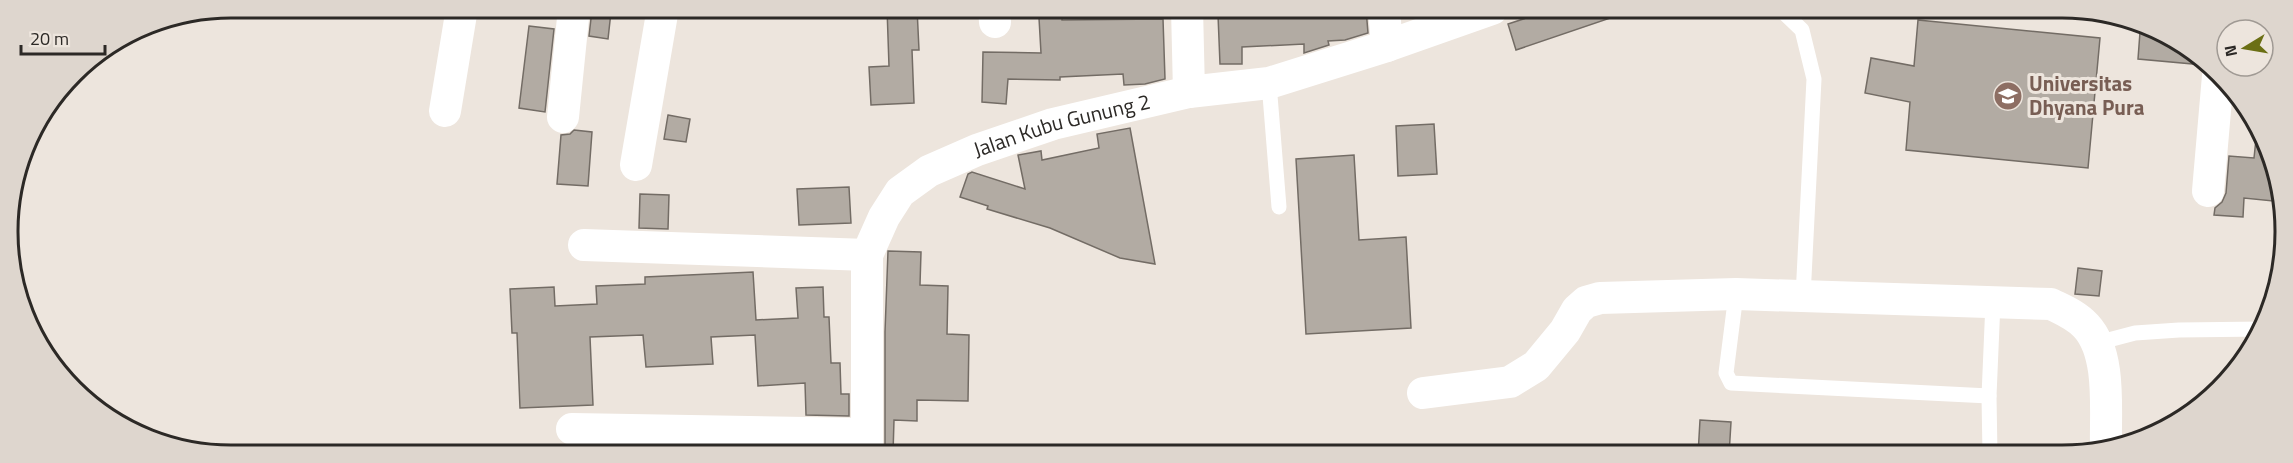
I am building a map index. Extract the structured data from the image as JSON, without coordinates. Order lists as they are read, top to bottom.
{
  "streets": {
    "street": ["Jalan Kubu Gunung 2"]
  },
  "places": {
    "school or university": ["Universitas Dhyana Pura"]
  },
  "scale_bar": "20 m",
  "north": "left"
}
